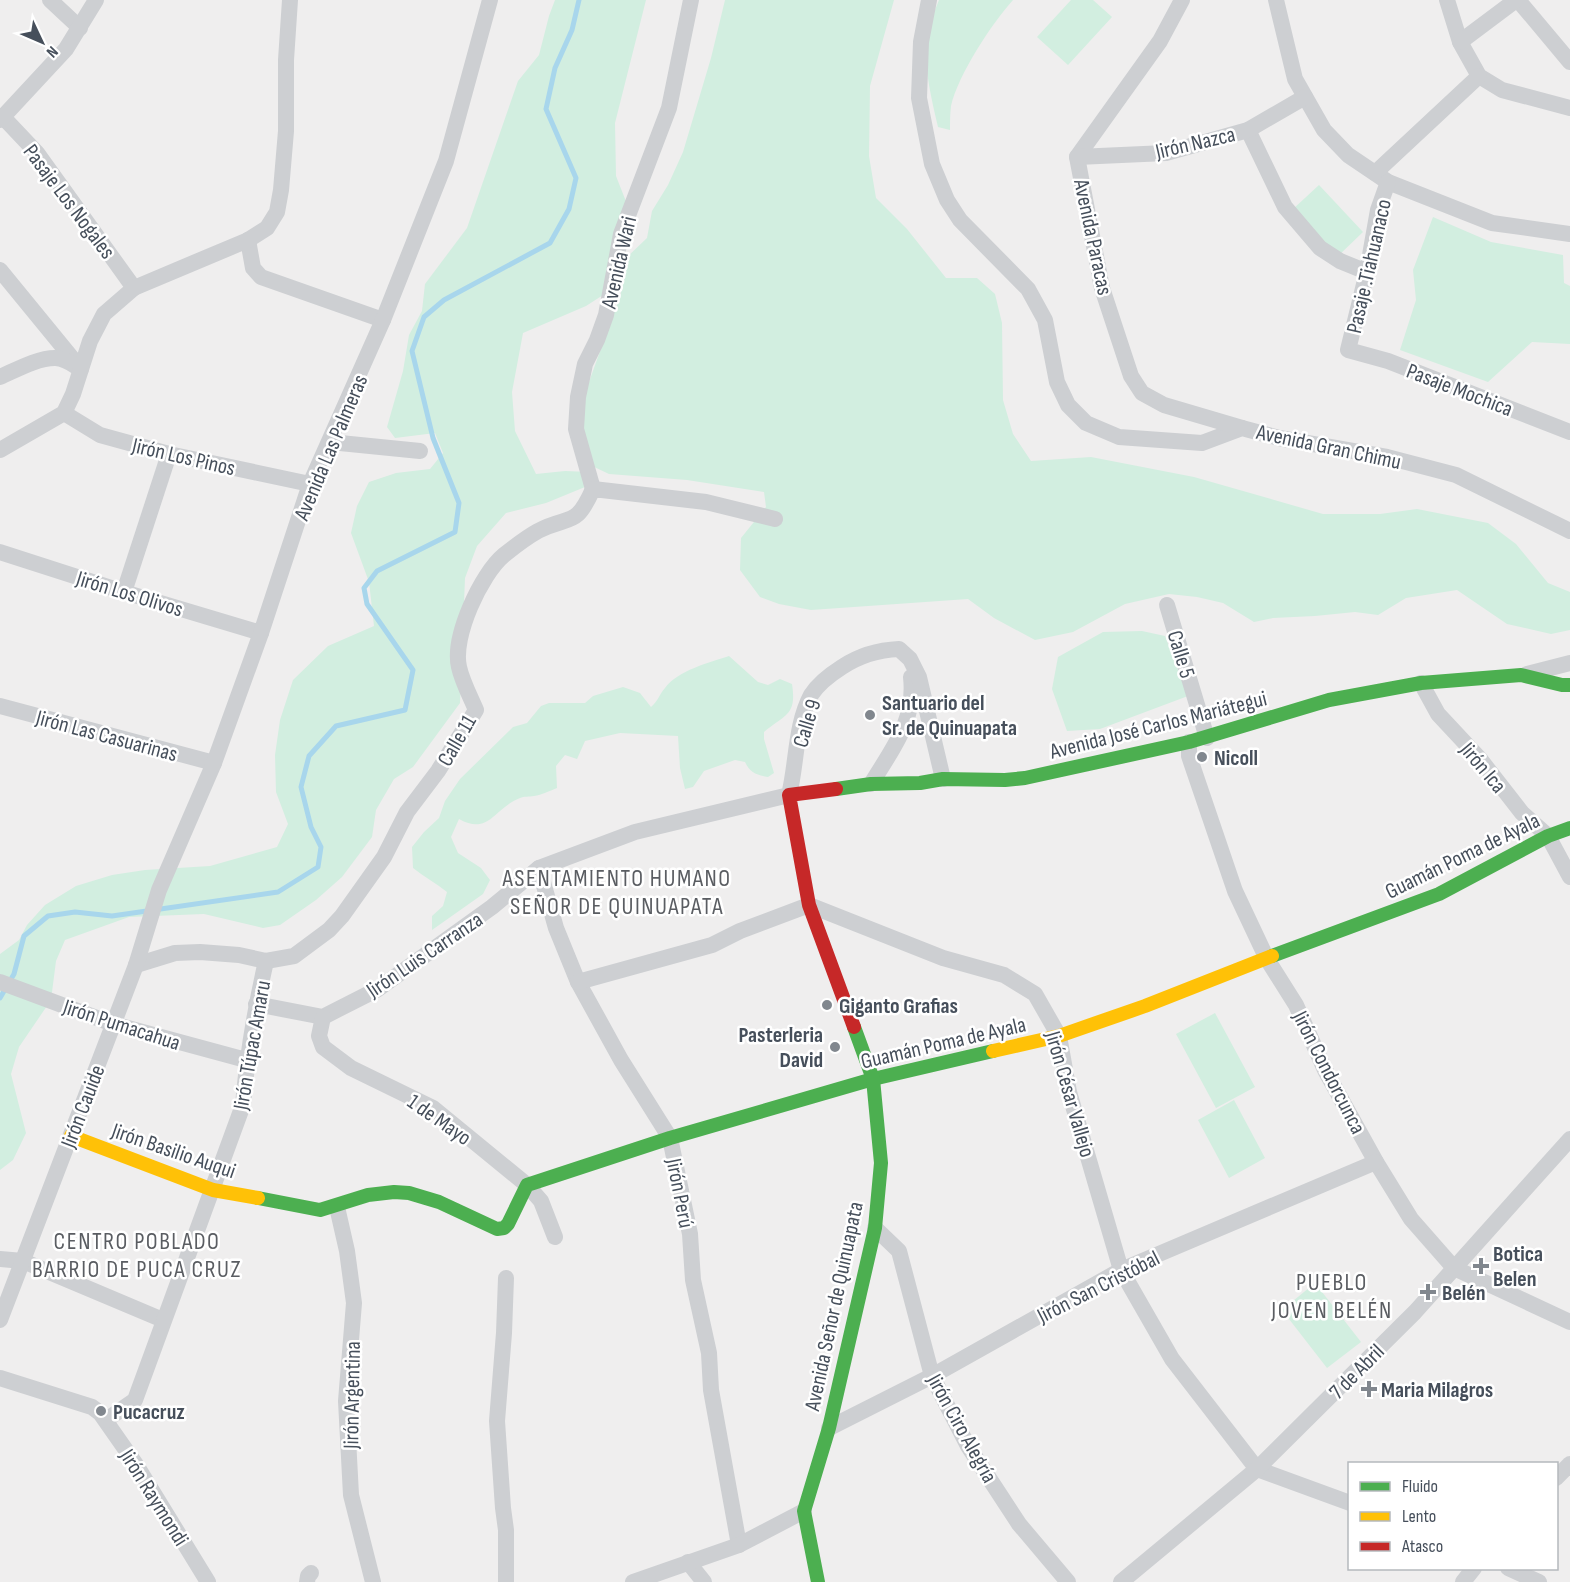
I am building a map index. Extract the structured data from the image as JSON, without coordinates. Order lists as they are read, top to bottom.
{
  "streets": {
    "street": [
      "Jirón Nazca",
      "Pasaje Los Nogales",
      "Avenida Paracas",
      "Avenida Wari",
      "Pasaje .Tiahuanaco",
      "Pasaje Mochica",
      "Avenida Gran Chimu",
      "Avenida Las Palmeras",
      "Jirón Los Pinos",
      "Jirón Los Olivos",
      "Calle 5",
      "Calle 9",
      "Avenida José Carlos Mariátegui",
      "Jirón Las Casuarinas",
      "Calle 11",
      "Jirón Ica",
      "Guamán Poma de Ayala",
      "Jirón Luis Carranza",
      "Jirón Pumacahua",
      "Jirón Túpac Amaru",
      "Jirón Condorcunca",
      "Jirón César Vallejo",
      "Jirón Cauide",
      "1 de Mayo",
      "Jirón Basilio Auqui",
      "Jirón Perú",
      "Jirón San Cristóbal",
      "Avenida Señor de Quinuapata",
      "7 de Abril",
      "Jirón Argentina",
      "Jirón Ciro Alegría",
      "Jirón Raymondi"
    ]
  },
  "crossings": [
    ["Jirón Nazca", "Avenida Paracas"],
    ["Avenida Paracas", "Avenida Gran Chimu"],
    ["Avenida Wari", "Calle 11"],
    ["Pasaje .Tiahuanaco", "Pasaje Mochica"],
    ["Avenida Las Palmeras", "Jirón Los Pinos"],
    ["Avenida Las Palmeras", "Jirón Los Olivos"],
    ["Avenida Las Palmeras", "Jirón Las Casuarinas"],
    ["Avenida Las Palmeras", "Jirón Cauide"],
    ["Calle 5", "Avenida José Carlos Mariátegui"],
    ["Calle 9", "Avenida José Carlos Mariátegui"],
    ["Calle 9", "Jirón Luis Carranza"],
    ["Calle 9", "Avenida Señor de Quinuapata"],
    ["Avenida José Carlos Mariátegui", "Jirón Ica"],
    ["Avenida José Carlos Mariátegui", "Jirón Luis Carranza"],
    ["Avenida José Carlos Mariátegui", "Jirón Condorcunca"],
    ["Avenida José Carlos Mariátegui", "Avenida Señor de Quinuapata"],
    ["Calle 11", "Jirón Túpac Amaru"],
    ["Calle 11", "Jirón Cauide"],
    ["Jirón Ica", "Guamán Poma de Ayala"],
    ["Guamán Poma de Ayala", "Jirón Condorcunca"],
    ["Guamán Poma de Ayala", "Jirón César Vallejo"],
    ["Guamán Poma de Ayala", "1 de Mayo"],
    ["Guamán Poma de Ayala", "Jirón Perú"],
    ["Guamán Poma de Ayala", "Avenida Señor de Quinuapata"],
    ["Jirón Luis Carranza", "1 de Mayo"],
    ["Jirón Luis Carranza", "Jirón Perú"],
    ["Jirón Luis Carranza", "Avenida Señor de Quinuapata"],
    ["Jirón Pumacahua", "Jirón Túpac Amaru"],
    ["Jirón Pumacahua", "Jirón Cauide"],
    ["Jirón Túpac Amaru", "Jirón Basilio Auqui"],
    ["Jirón Túpac Amaru", "Jirón Raymondi"],
    ["Jirón Condorcunca", "Jirón San Cristóbal"],
    ["Jirón Condorcunca", "7 de Abril"],
    ["Jirón César Vallejo", "Jirón San Cristóbal"],
    ["Jirón César Vallejo", "Avenida Señor de Quinuapata"],
    ["Jirón César Vallejo", "7 de Abril"],
    ["Jirón Cauide", "Jirón Basilio Auqui"],
    ["Jirón Basilio Auqui", "Jirón Argentina"],
    ["Jirón San Cristóbal", "Avenida Señor de Quinuapata"],
    ["Jirón San Cristóbal", "Jirón Ciro Alegría"],
    ["Avenida Señor de Quinuapata", "Jirón Ciro Alegría"]
  ],
  "districts": ["ASENTAMIENTO HUMANO SEÑOR DE QUINUAPATA", "CENTRO POBLADO BARRIO DE PUCA CRUZ", "PUEBLO JOVEN BELÉN"],
  "places": {
    "other": [
      "Santuario del Sr. de Quinuapata",
      "Nicoll",
      "Giganto Grafias",
      "Pasterleria David",
      "Pucacruz"
    ],
    "health": ["Botica Belen", "Belén", "Maria Milagros"]
  },
  "legend": ["Fluido", "Lento", "Atasco"],
  "north": "bottom right"
}
